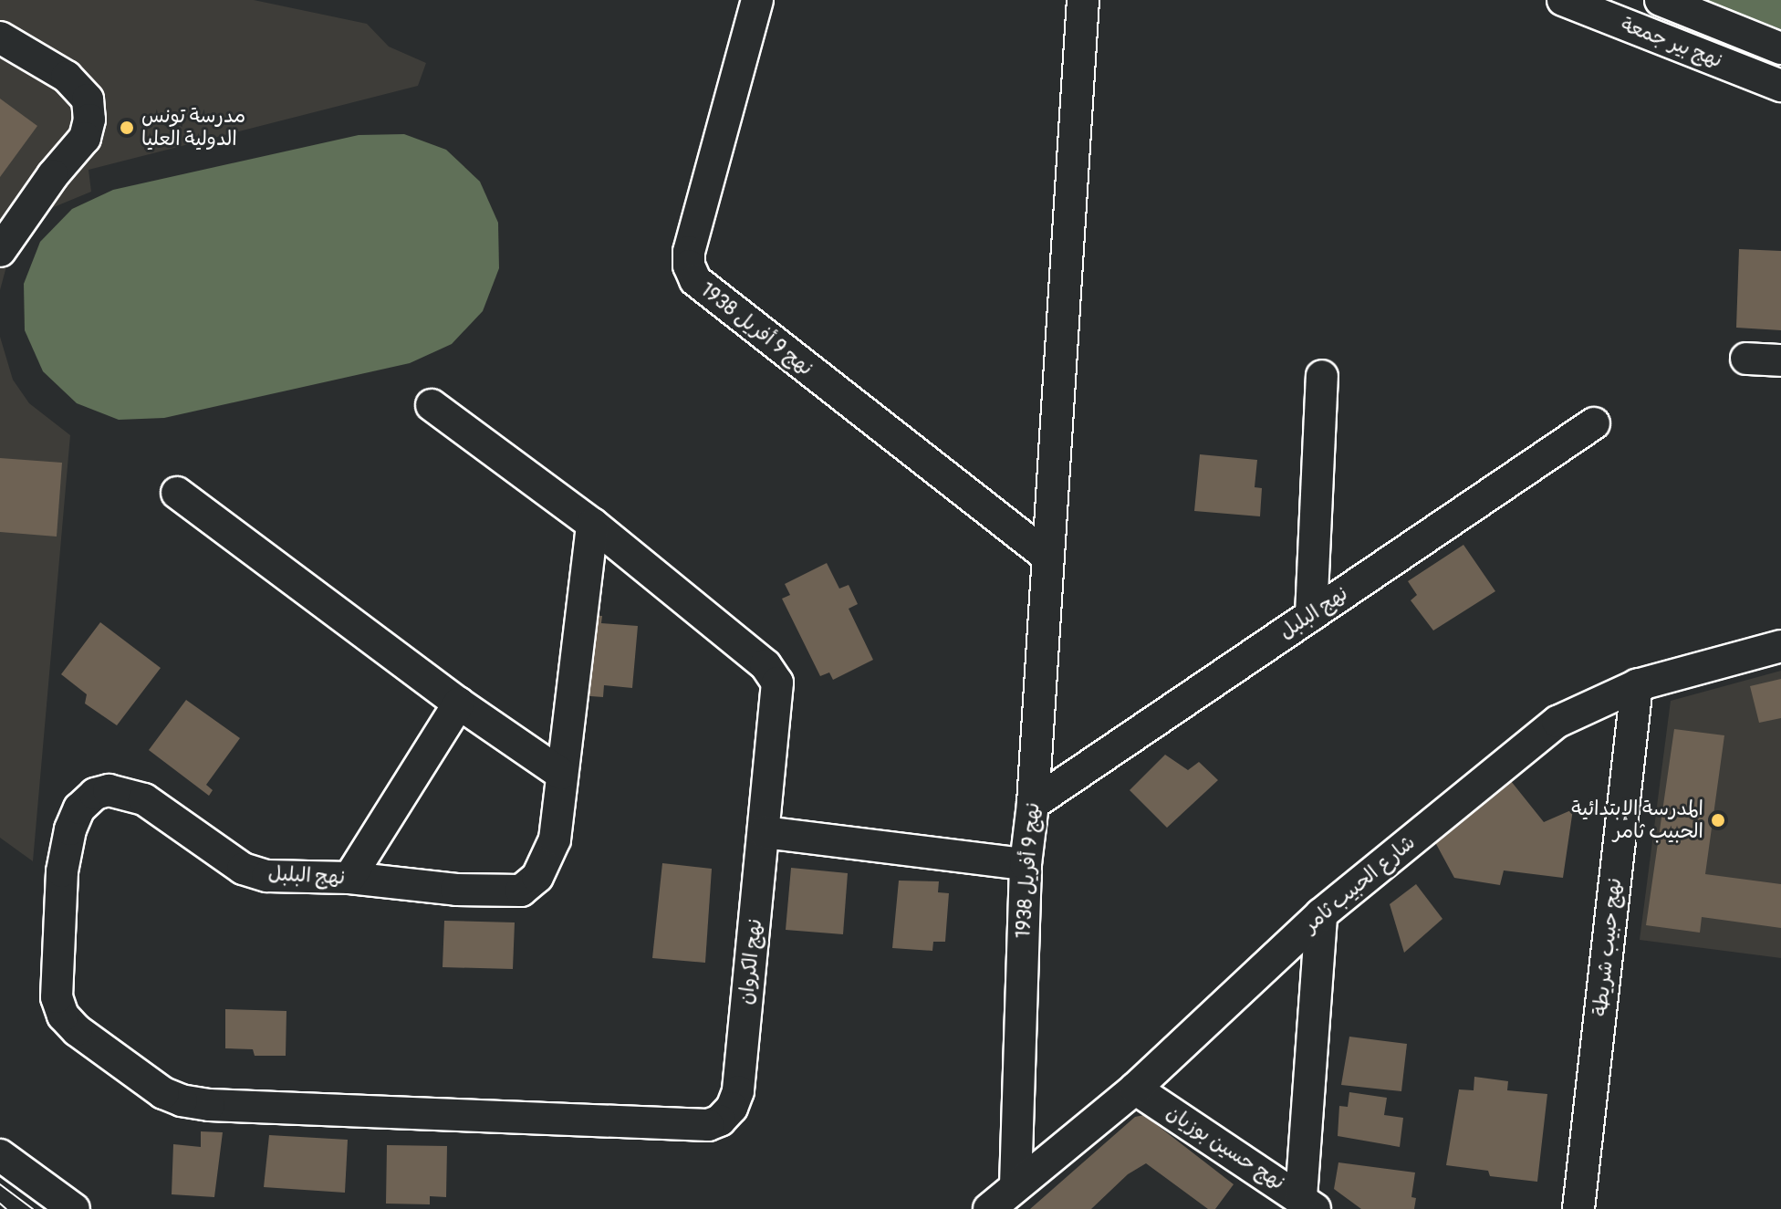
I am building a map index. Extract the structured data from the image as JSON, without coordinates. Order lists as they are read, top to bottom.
{
  "streets": {
    "street": [
      "نهج بير جمعة",
      "نهج 9 أفريل 1938",
      "نهج البلبل",
      "شارع الحبيب ثامر",
      "نهج حبيب شريطة",
      "نهج الكروان",
      "نهج حسين بوزيان"
    ]
  },
  "crossings": [
    ["نهج 9 أفريل 1938", "نهج البلبل"],
    ["نهج 9 أفريل 1938", "شارع الحبيب ثامر"],
    ["نهج البلبل", "نهج الكروان"],
    ["شارع الحبيب ثامر", "نهج حبيب شريطة"],
    ["شارع الحبيب ثامر", "نهج حسين بوزيان"]
  ],
  "places": ["مدرسة تونس الدولية العليا", "المدرسة الإبتدائية الحبيب ثامر"]
}
